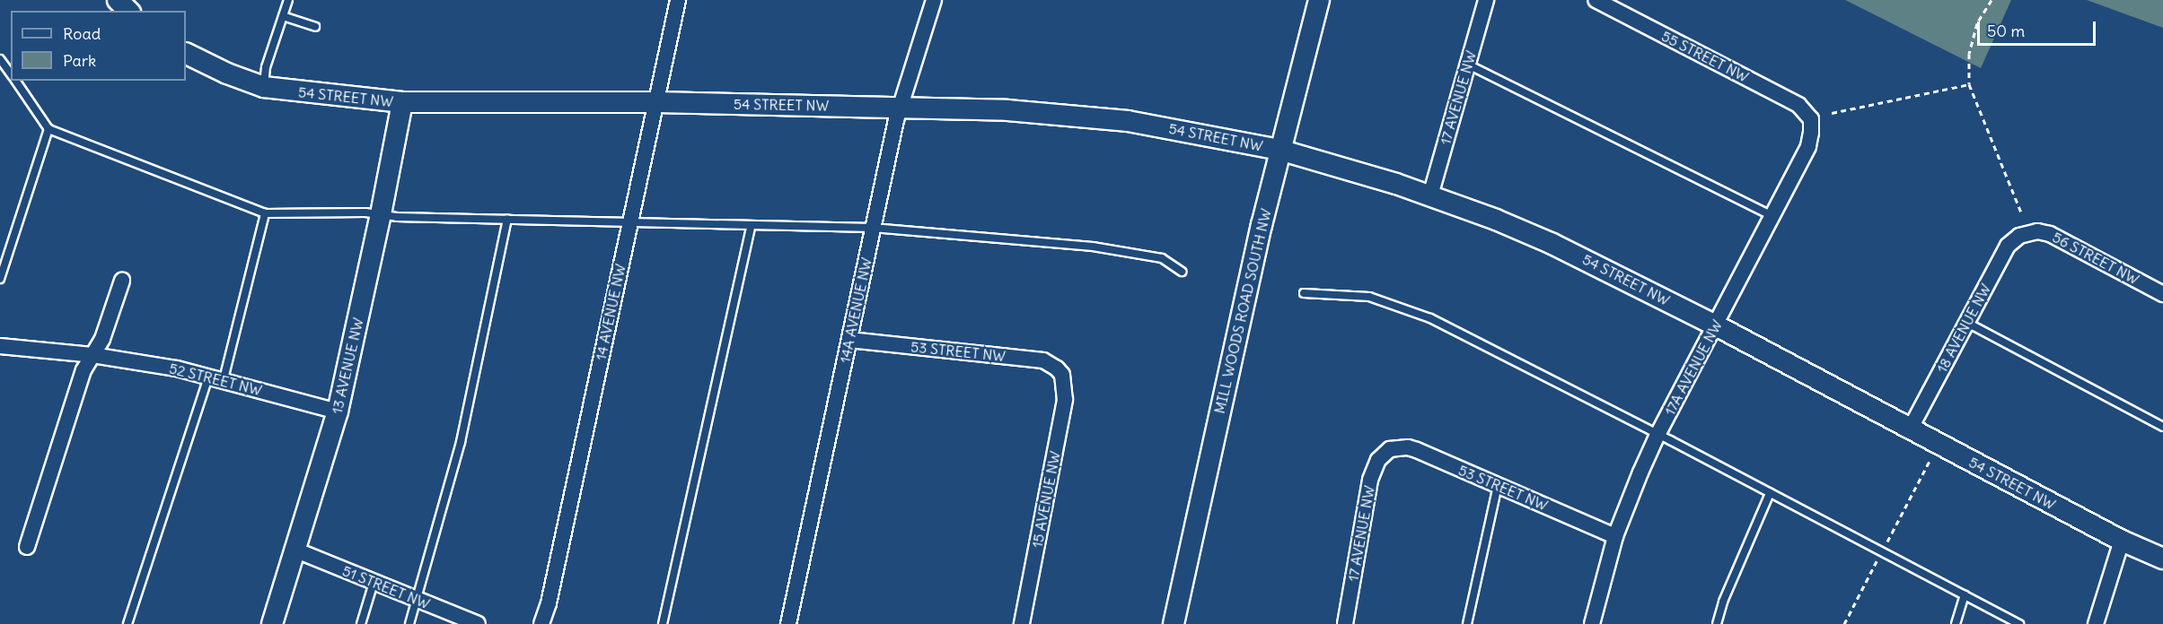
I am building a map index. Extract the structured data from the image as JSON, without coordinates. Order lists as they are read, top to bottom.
{
  "streets": {
    "street": [
      "55 STREET NW",
      "54 STREET NW",
      "17 AVENUE NW",
      "56 STREET NW",
      "14A AVENUE NW",
      "MILL WOODS ROAD SOUTH NW",
      "14 AVENUE NW",
      "18 AVENUE NW",
      "53 STREET NW",
      "13 AVENUE NW",
      "17A AVENUE NW",
      "52 STREET NW",
      "15 AVENUE NW",
      "51 STREET NW"
    ]
  },
  "crossings": [
    ["55 STREET NW", "17A AVENUE NW"],
    ["54 STREET NW", "17 AVENUE NW"],
    ["54 STREET NW", "14A AVENUE NW"],
    ["54 STREET NW", "MILL WOODS ROAD SOUTH NW"],
    ["54 STREET NW", "14 AVENUE NW"],
    ["54 STREET NW", "18 AVENUE NW"],
    ["54 STREET NW", "13 AVENUE NW"],
    ["54 STREET NW", "17A AVENUE NW"],
    ["17 AVENUE NW", "53 STREET NW"],
    ["56 STREET NW", "18 AVENUE NW"],
    ["14A AVENUE NW", "53 STREET NW"],
    ["53 STREET NW", "17A AVENUE NW"],
    ["53 STREET NW", "15 AVENUE NW"],
    ["13 AVENUE NW", "52 STREET NW"],
    ["13 AVENUE NW", "51 STREET NW"]
  ],
  "legend": ["Road", "Park"],
  "scale_bar": "50 m"
}
